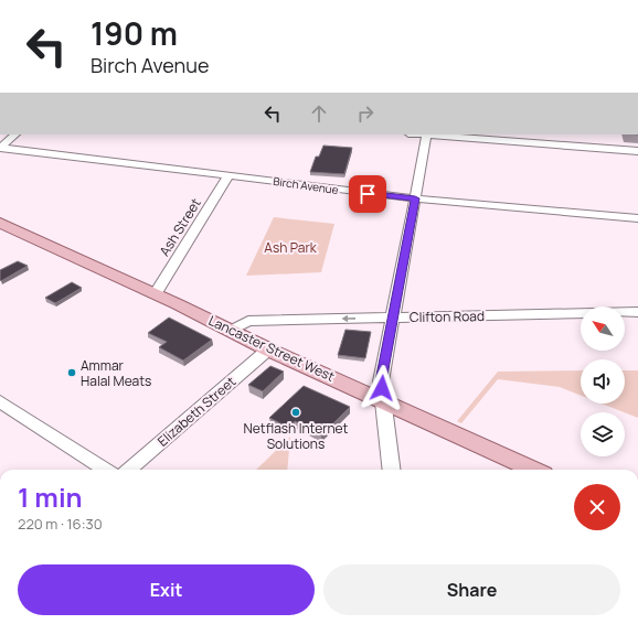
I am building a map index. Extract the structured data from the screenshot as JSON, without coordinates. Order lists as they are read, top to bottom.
{
  "streets": {
    "main road": ["Lancaster Street West"],
    "street": [
      "Birch Avenue",
      "Ash Street",
      "Clifton Road",
      "Elizabeth Street"
    ]
  },
  "crossings": [
    ["Birch Avenue", "Ash Street"],
    ["Ash Street", "Lancaster Street West"],
    ["Clifton Road", "Lancaster Street West"],
    ["Lancaster Street West", "Elizabeth Street"]
  ],
  "one_way": ["Clifton Road"],
  "parks": ["Ash Park"],
  "places": ["Ammar Halal Meats", "Netflash Internet Solutions"],
  "north": "top left",
  "page": {
    "turn": ["190 m", "Birch Avenue"],
    "heading": ["1 min", "220 m · 16:30"],
    "buttons": ["Exit", "Share"]
  }
}
